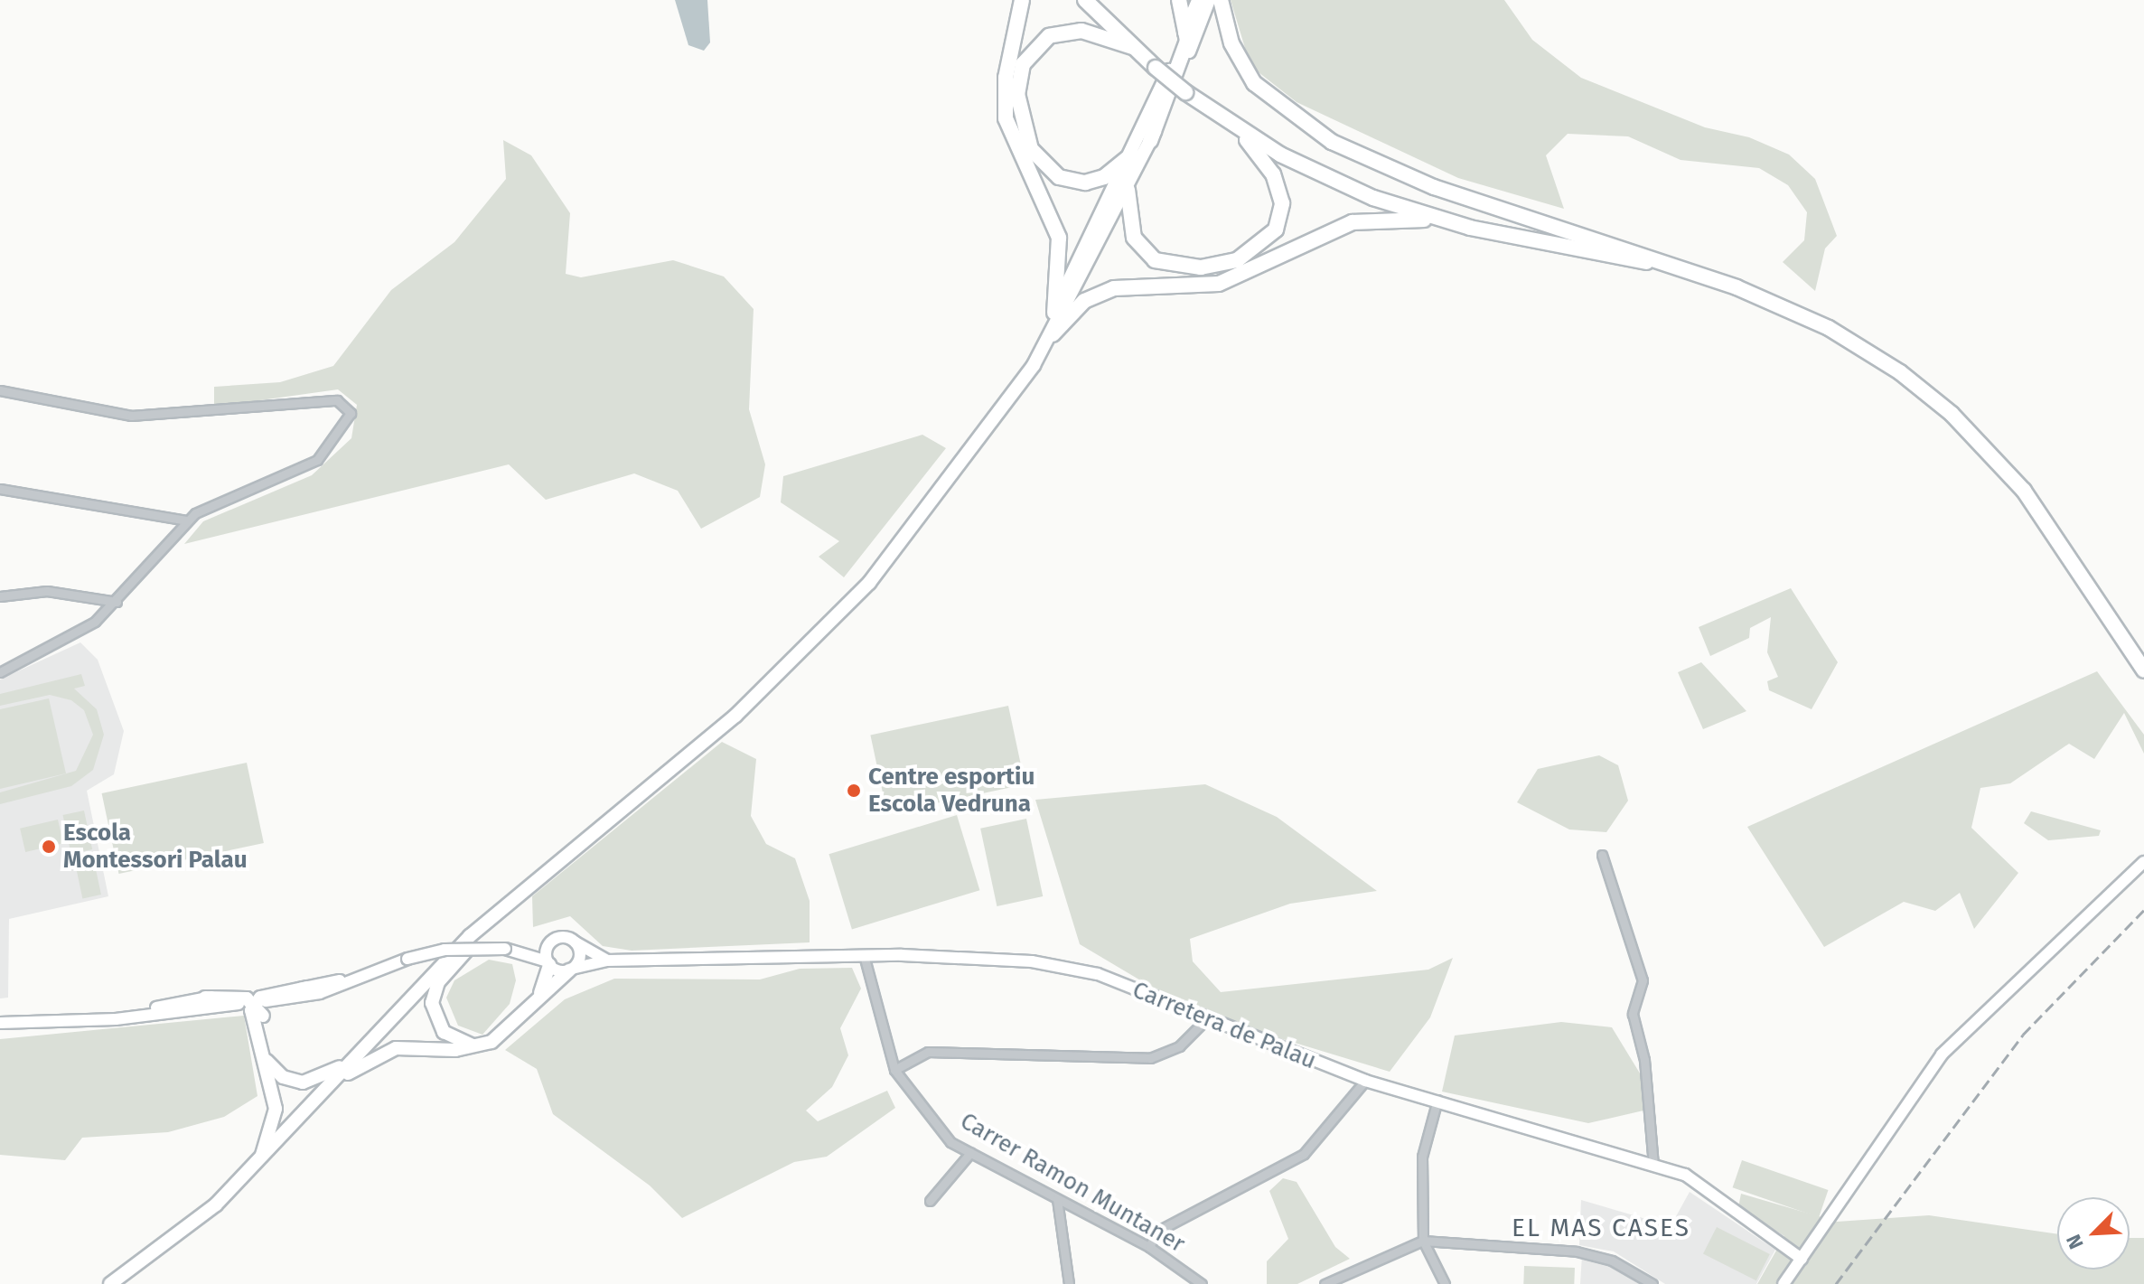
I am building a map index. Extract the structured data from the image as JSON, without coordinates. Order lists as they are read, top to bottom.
{
  "streets": {
    "street": ["Carretera de Palau", "Carrer Ramon Muntaner"]
  },
  "crossings": [
    ["Carretera de Palau", "Carrer Ramon Muntaner"]
  ],
  "districts": ["EL MAS CASES"],
  "places": ["Centre esportiu Escola Vedruna", "Escola Montessori Palau"],
  "north": "bottom left"
}
